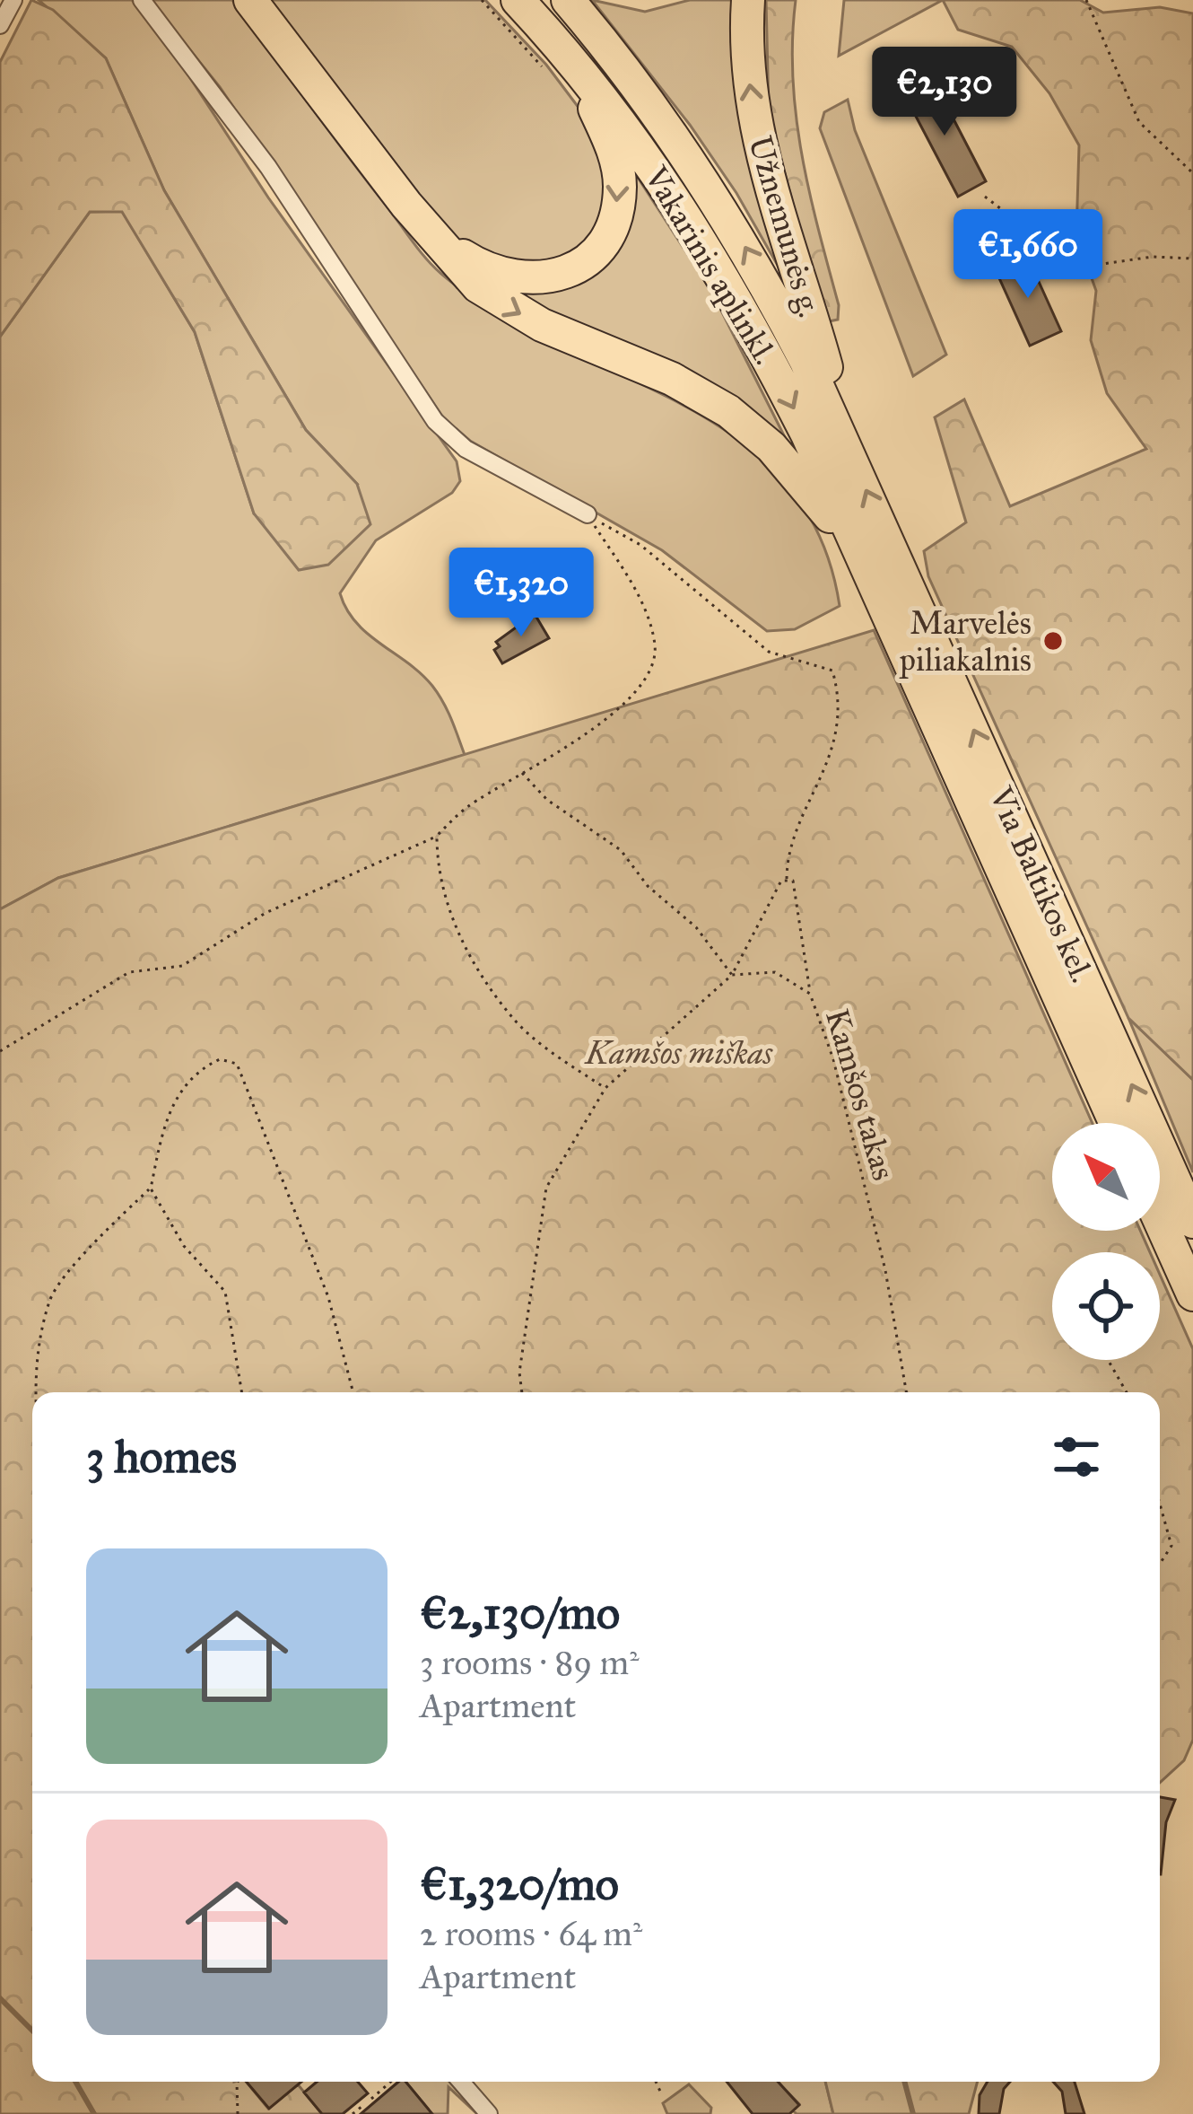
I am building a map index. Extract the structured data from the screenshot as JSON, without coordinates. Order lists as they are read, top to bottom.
{
  "streets": {
    "highway": ["Užnemunės g.", "Vakarinis aplinkl.", "Via Baltikos kel."],
    "path": ["Kamšos takas"]
  },
  "crossings": [
    ["Užnemunės g.", "Vakarinis aplinkl."],
    ["Vakarinis aplinkl.", "Via Baltikos kel."]
  ],
  "one_way": ["Užnemunės g."],
  "parks": ["Kamšos miškas"],
  "places": ["Marvelės piliakalnis"],
  "north": "top left",
  "page": {
    "price": ["€2,130", "€1,660", "€1,320"],
    "heading": "3 homes",
    "list": [
      {
        "name": "€2,130/mo",
        "note": "3 rooms · 89 m² · Apartment"
      },
      {
        "name": "€1,320/mo",
        "note": "2 rooms · 64 m² · Apartment"
      }
    ]
  }
}
